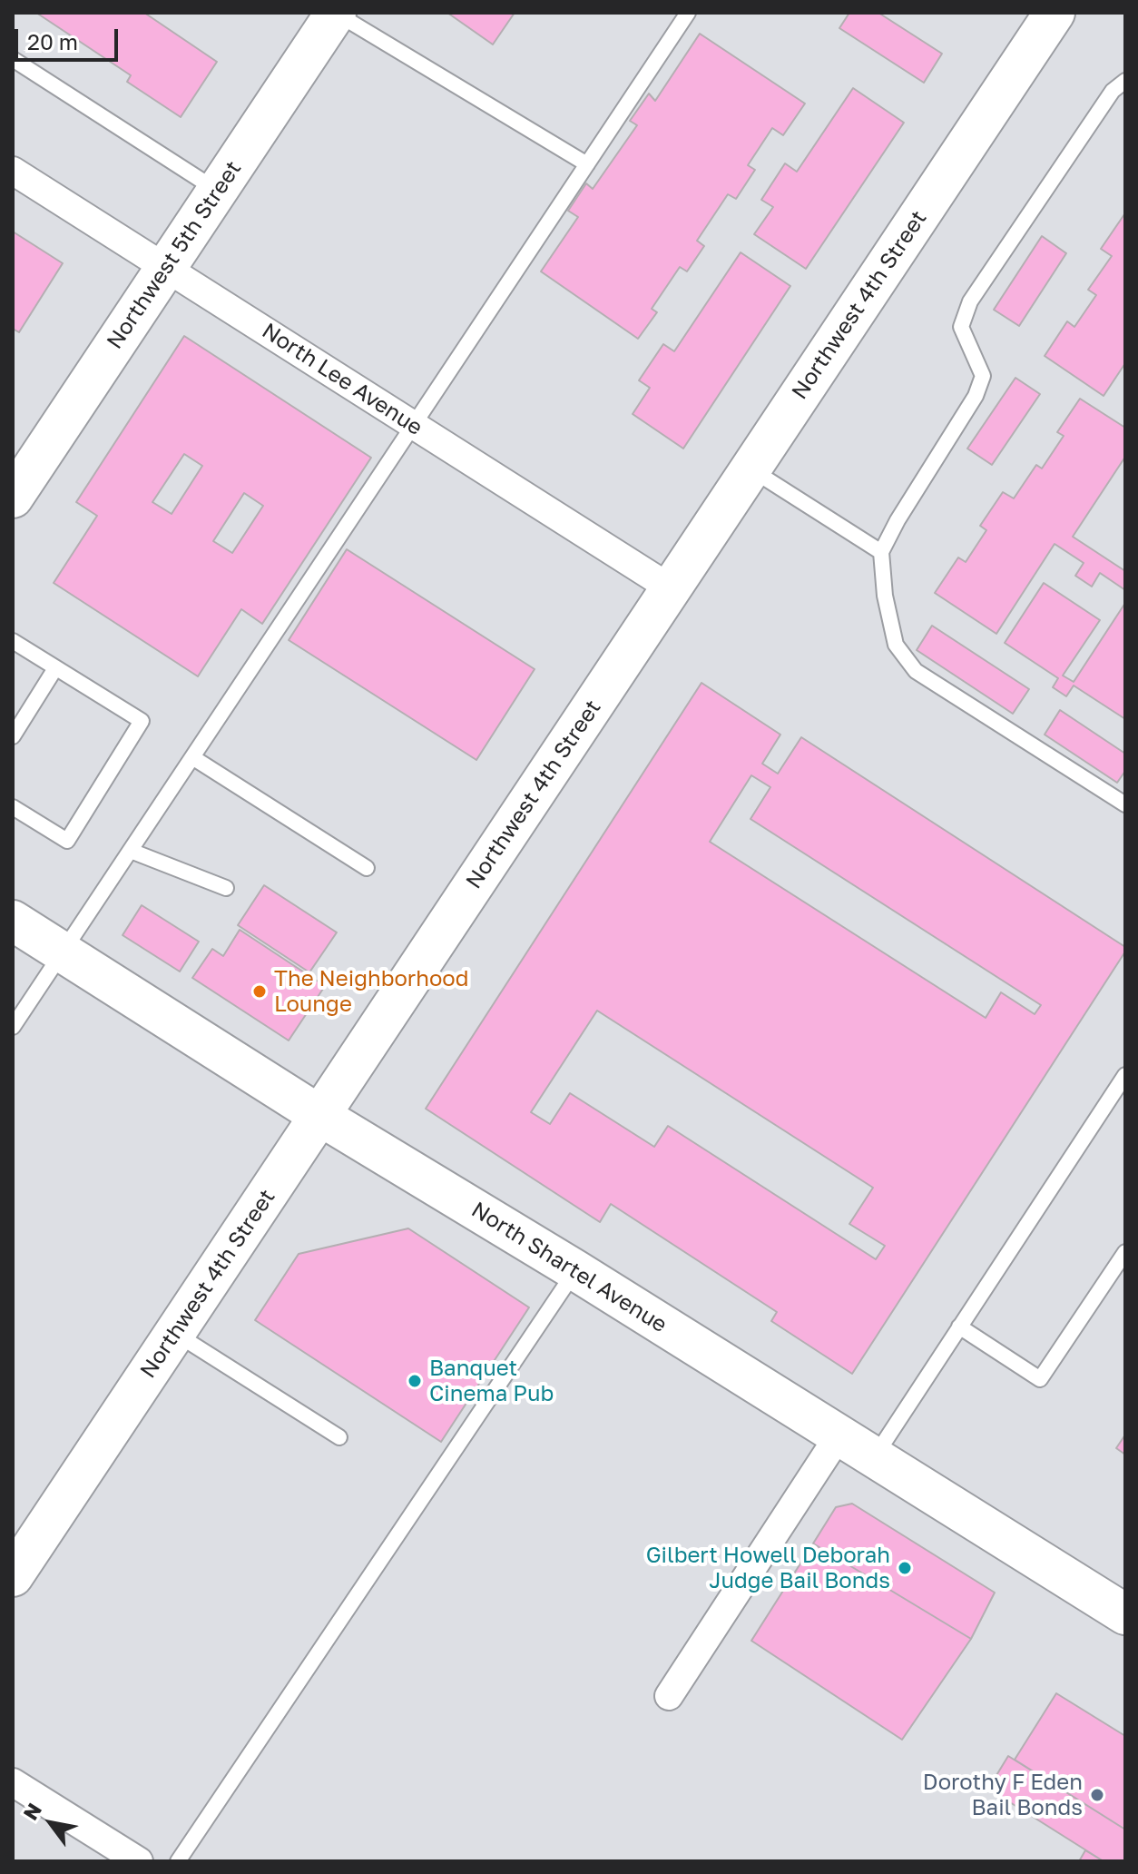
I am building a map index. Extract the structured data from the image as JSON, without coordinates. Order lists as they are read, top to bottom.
{
  "streets": {
    "main road": ["Northwest 5th Street", "Northwest 4th Street", "North Shartel Avenue"],
    "street": ["North Lee Avenue"]
  },
  "crossings": [
    ["Northwest 5th Street", "North Lee Avenue"],
    ["Northwest 4th Street", "North Lee Avenue"],
    ["Northwest 4th Street", "North Shartel Avenue"]
  ],
  "places": [
    "The Neighborhood Lounge",
    "Banquet Cinema Pub",
    "Gilbert Howell Deborah Judge Bail Bonds",
    "Dorothy F Eden Bail Bonds"
  ],
  "scale_bar": "20 m",
  "north": "top left"
}
